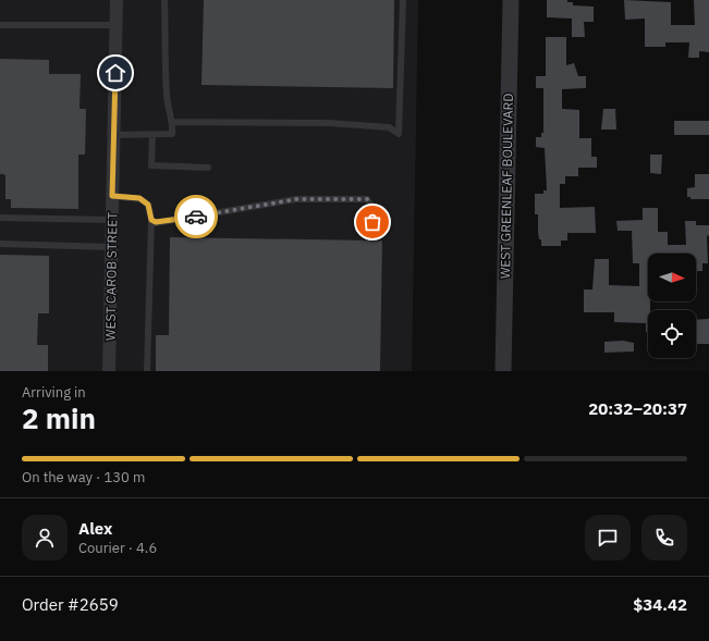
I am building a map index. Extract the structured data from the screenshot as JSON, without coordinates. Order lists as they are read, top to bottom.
{
  "streets": {
    "street": ["WEST GREENLEAF BOULEVARD", "WEST CAROB STREET"]
  },
  "north": "right",
  "page": {
    "heading": ["2 min", "Arriving in", "20:32–20:37"],
    "panel": [
      "Alex",
      "Courier · 4.6",
      "Order #2659",
      "$34.42"
    ],
    "bar": "On the way · 130 m"
  }
}
